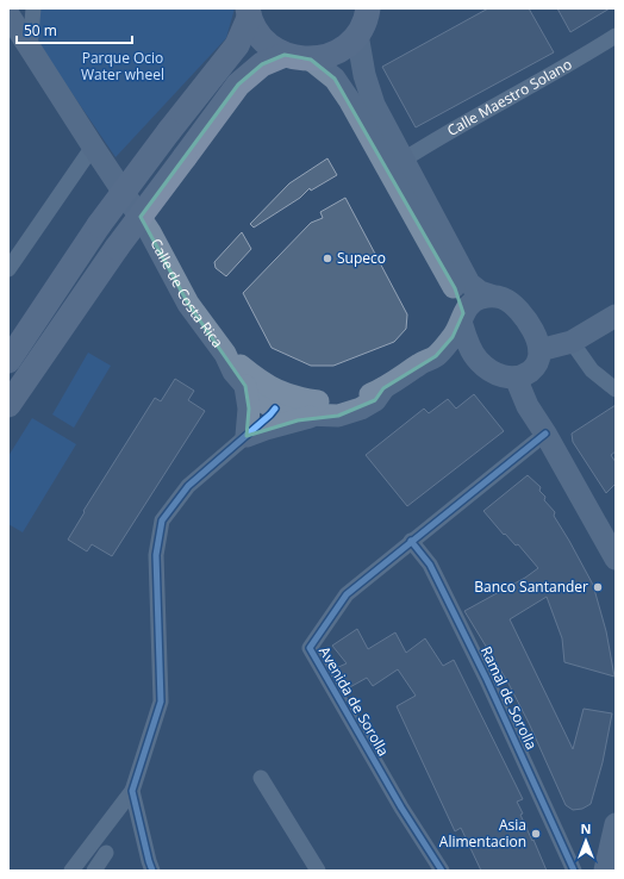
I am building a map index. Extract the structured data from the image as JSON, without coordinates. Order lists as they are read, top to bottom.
{
  "streets": {
    "main road": ["Calle de Costa Rica"],
    "street": ["Calle Maestro Solano", "Ramal de Sorolla", "Avenida de Sorolla"]
  },
  "crossings": [
    ["Ramal de Sorolla", "Avenida de Sorolla"]
  ],
  "parks": ["Parque Ocio Water wheel"],
  "places": ["Supeco", "Banco Santander", "Asia Alimentacion"],
  "scale_bar": "50 m",
  "north": "top"
}
